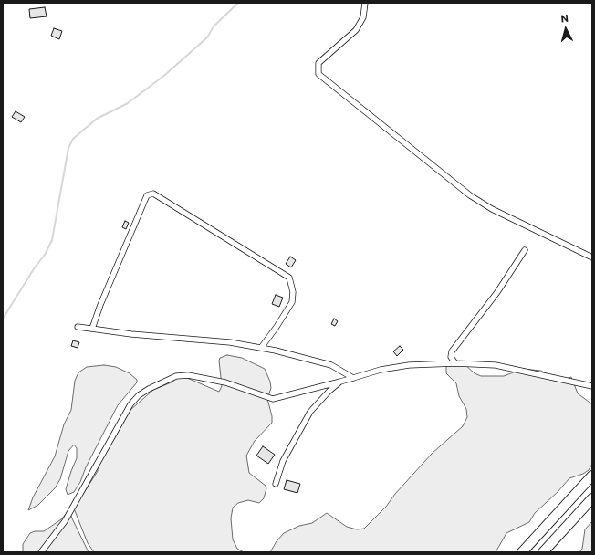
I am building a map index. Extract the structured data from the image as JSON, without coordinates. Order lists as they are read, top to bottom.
{
  "north": "top"
}
